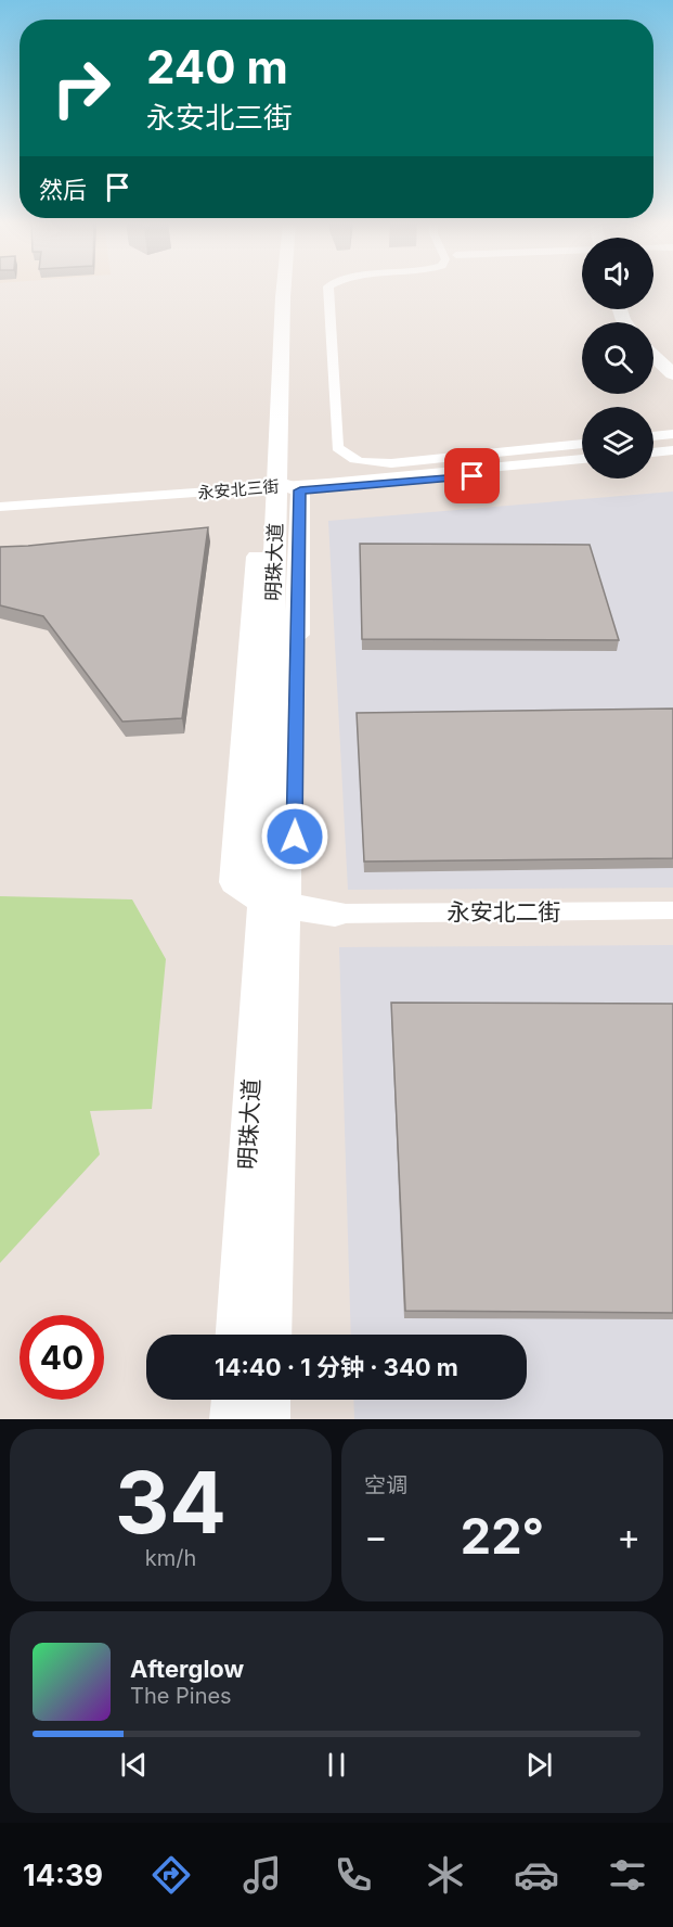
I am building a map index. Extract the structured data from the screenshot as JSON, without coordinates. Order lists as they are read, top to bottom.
{
  "streets": {
    "street": ["永安北三街", "明珠大道", "永安北二街"]
  },
  "crossings": [
    ["永安北三街", "明珠大道"],
    ["明珠大道", "永安北二街"]
  ],
  "page": {
    "turn": ["240 m", "永安北三街"],
    "then": "然后",
    "limit": "40",
    "trip": "14:40 · 1 分钟 · 340 m",
    "tile": [
      ["34", "km/h"],
      "空调"
    ],
    "heat": ["−", "22°", "+"],
    "song": ["Afterglow", "The Pines"],
    "tabs": "14:39"
  }
}
